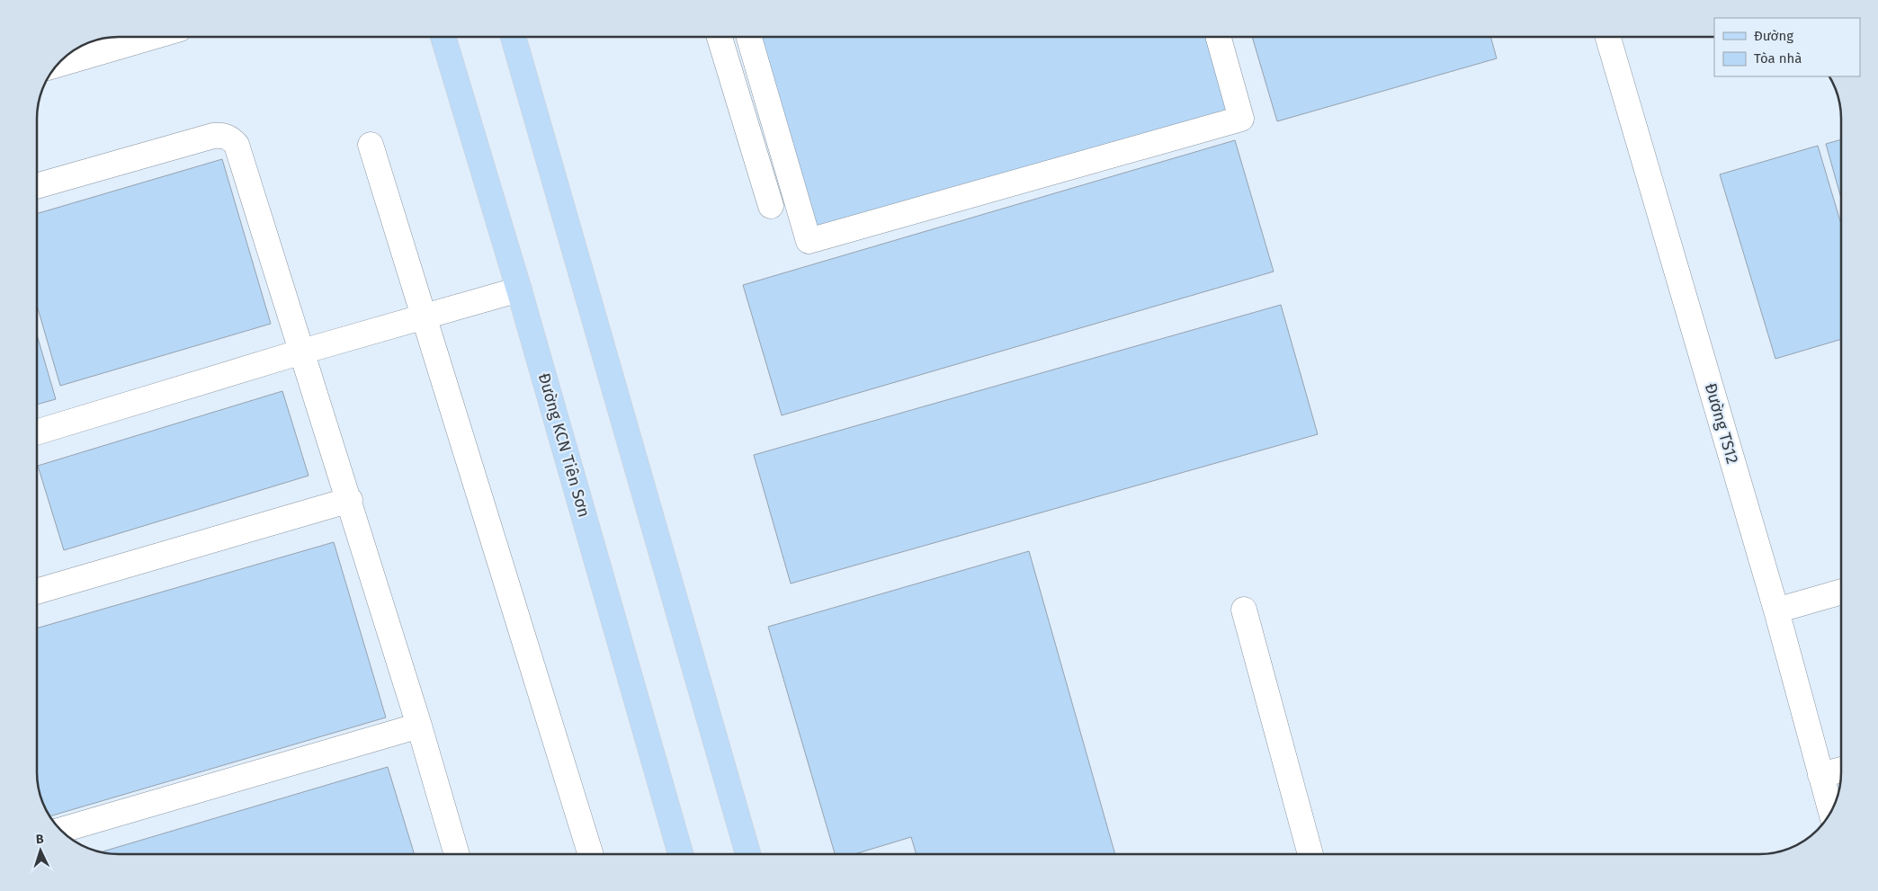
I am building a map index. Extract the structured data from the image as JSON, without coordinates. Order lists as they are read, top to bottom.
{
  "streets": {
    "main road": ["Đường KCN Tiên Sơn"],
    "street": ["Đường TS12"]
  },
  "legend": ["Đường", "Tòa nhà"],
  "north": "top"
}
